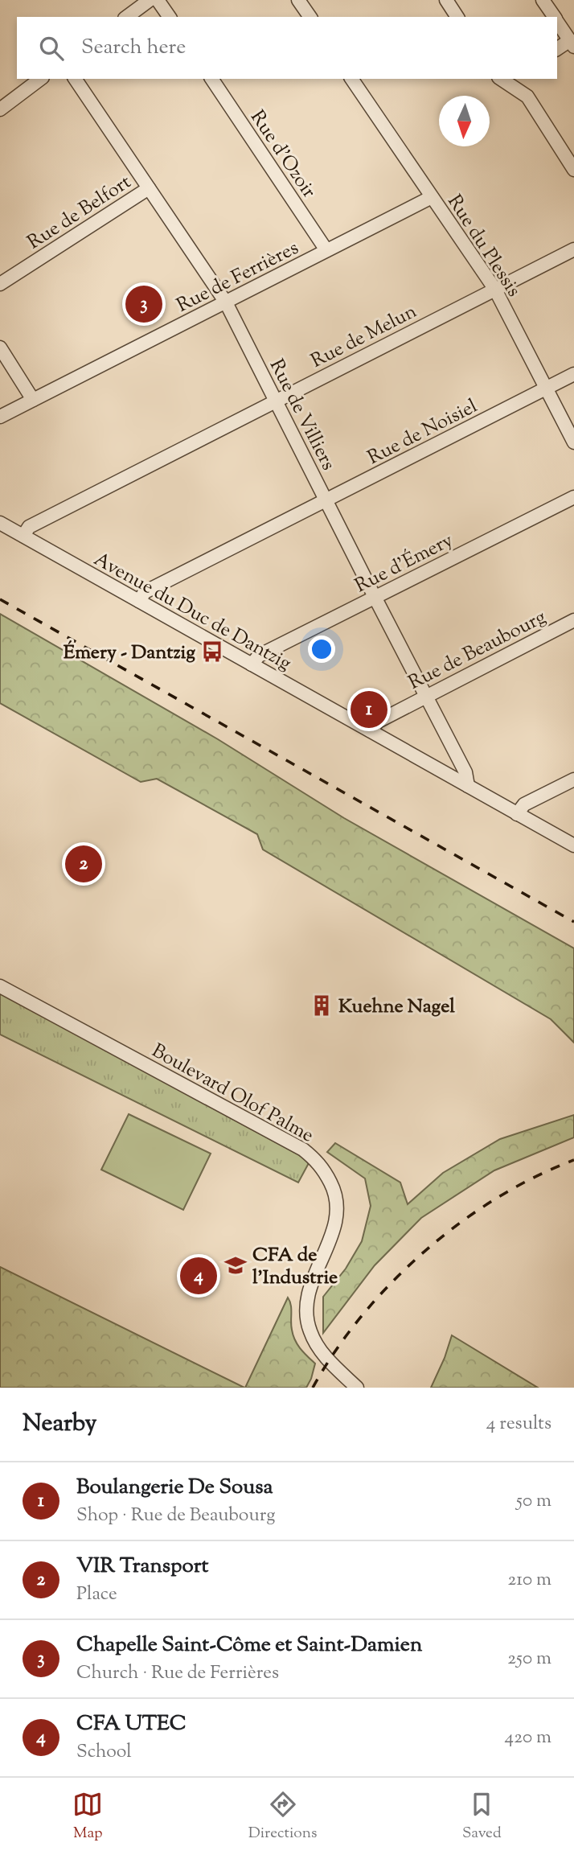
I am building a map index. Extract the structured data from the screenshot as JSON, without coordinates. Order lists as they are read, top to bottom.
{
  "streets": {
    "street": [
      "Rue d'Ozoir",
      "Rue de Belfort",
      "Rue du Plessis",
      "Rue de Ferrières",
      "Rue de Melun",
      "Rue de Villiers",
      "Rue de Noisiel",
      "Rue d'Émery",
      "Avenue du Duc de Dantzig",
      "Rue de Beaubourg",
      "Boulevard Olof Palme"
    ]
  },
  "crossings": [
    ["Rue d'Ozoir", "Rue de Ferrières"],
    ["Rue de Belfort", "Rue de Villiers"],
    ["Rue du Plessis", "Rue de Ferrières"],
    ["Rue du Plessis", "Rue de Melun"],
    ["Rue du Plessis", "Rue de Noisiel"],
    ["Rue de Ferrières", "Rue de Villiers"],
    ["Rue de Melun", "Rue de Villiers"],
    ["Rue de Melun", "Avenue du Duc de Dantzig"],
    ["Rue de Villiers", "Rue de Noisiel"],
    ["Rue de Villiers", "Rue d'Émery"],
    ["Rue de Villiers", "Avenue du Duc de Dantzig"],
    ["Rue de Villiers", "Rue de Beaubourg"],
    ["Rue de Noisiel", "Avenue du Duc de Dantzig"],
    ["Rue d'Émery", "Avenue du Duc de Dantzig"],
    ["Avenue du Duc de Dantzig", "Rue de Beaubourg"]
  ],
  "places": {
    "bus stop": ["Émery - Dantzig"],
    "building": ["Kuehne Nagel"],
    "school or university": ["CFA de l'Industrie"]
  },
  "north": "bottom",
  "page": {
    "search": "Search here",
    "pins": [
      "3",
      "1",
      "2",
      "4"
    ],
    "heading": ["Nearby", "4 results"],
    "list": [
      {
        "mark": "1",
        "name": "Boulangerie De Sousa",
        "note": "Shop · Rue de Beaubourg",
        "value": "50 m"
      },
      {
        "mark": "2",
        "name": "VIR Transport",
        "note": "Place",
        "value": "210 m"
      },
      {
        "mark": "3",
        "name": "Chapelle Saint-Côme et Saint-Damien",
        "note": "Church · Rue de Ferrières",
        "value": "250 m"
      },
      {
        "mark": "4",
        "name": "CFA UTEC",
        "note": "School",
        "value": "420 m"
      }
    ],
    "nav": ["Map", "Directions", "Saved"]
  }
}
